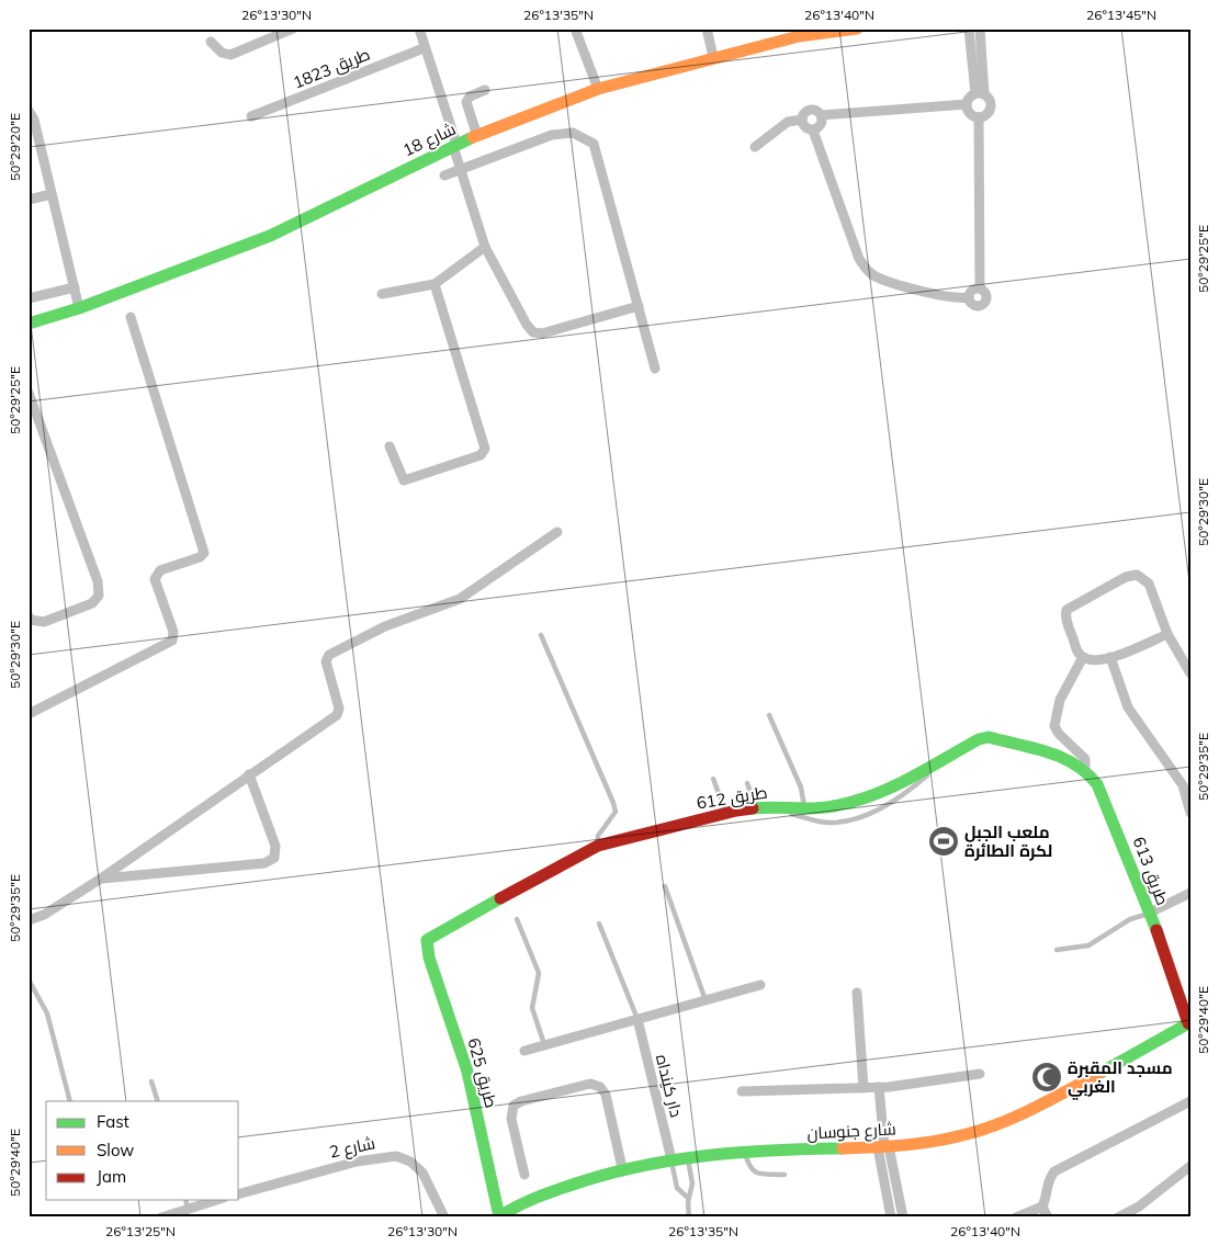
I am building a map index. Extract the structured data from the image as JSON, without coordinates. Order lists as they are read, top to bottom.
{
  "streets": {
    "street": [
      "طريق 1823",
      "شارع 18",
      "طريق 612",
      "طريق 613",
      "طريق 625",
      "دار كينداه",
      "شارع جنوسان",
      "شارع 2"
    ]
  },
  "crossings": [
    ["طريق 612", "طريق 613"],
    ["طريق 612", "طريق 625"],
    ["طريق 613", "شارع جنوسان"],
    ["طريق 625", "شارع جنوسان"],
    ["دار كينداه", "شارع جنوسان"]
  ],
  "places": {
    "sports": ["ملعب الجبل لكرة الطائرة"],
    "mosque": ["مسجد المقبرة الغربي"]
  },
  "legend": ["Fast", "Slow", "Jam"],
  "coordinates": [
    "26°13'30\"N",
    "26°13'35\"N",
    "26°13'40\"N",
    "26°13'45\"N",
    "50°29'20\"E",
    "50°29'25\"E",
    "50°29'30\"E",
    "50°29'35\"E",
    "50°29'40\"E",
    "26°13'25\"N"
  ]
}
